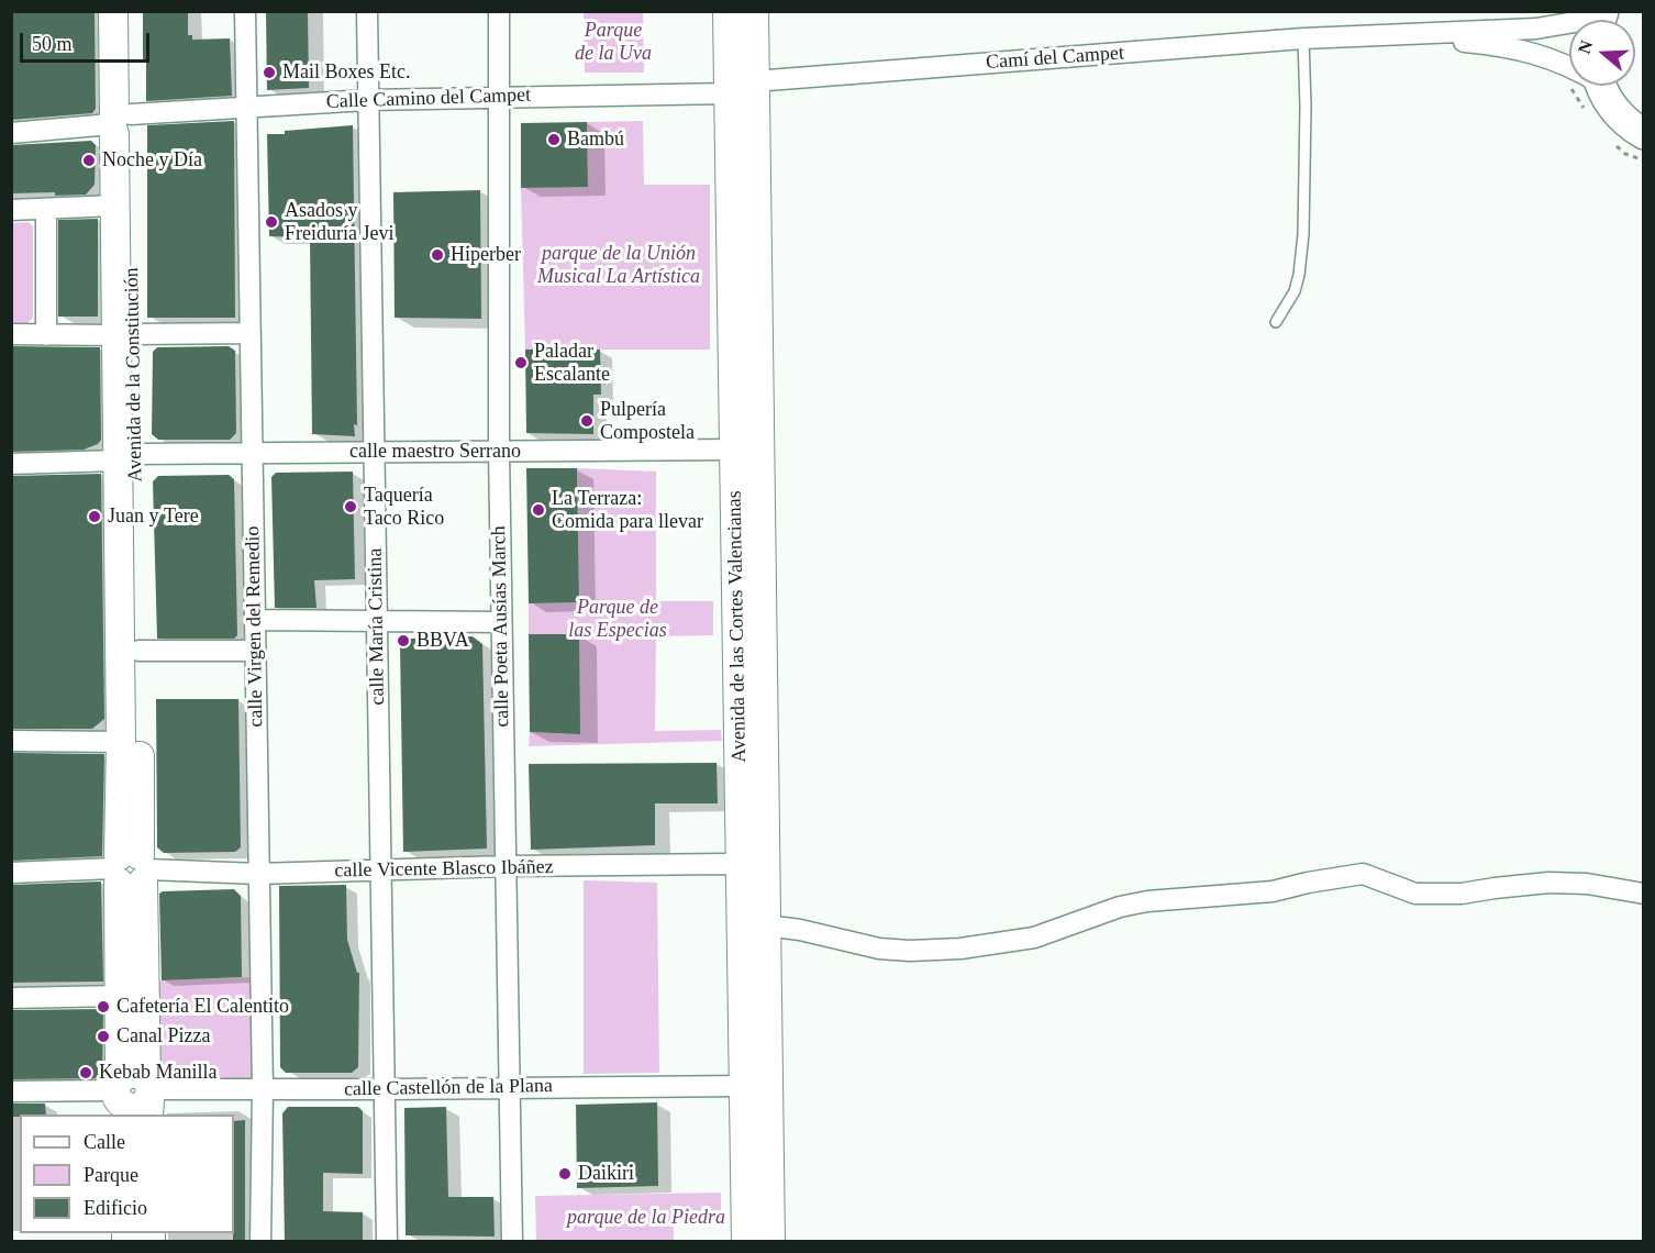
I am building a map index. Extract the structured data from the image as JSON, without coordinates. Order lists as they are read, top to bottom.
{
  "streets": {
    "street": [
      "Camí del Campet",
      "Calle Camino del Campet",
      "Avenida de la Constitución",
      "calle maestro Serrano",
      "calle Virgen del Remedio",
      "calle María Cristina",
      "calle Poeta Ausías March",
      "Avenida de las Cortes Valencianas",
      "calle Vicente Blasco Ibáñez",
      "calle Castellón de la Plana"
    ]
  },
  "crossings": [
    ["Camí del Campet", "Calle Camino del Campet"],
    ["Camí del Campet", "Avenida de las Cortes Valencianas"],
    ["Calle Camino del Campet", "Avenida de la Constitución"],
    ["Calle Camino del Campet", "calle Virgen del Remedio"],
    ["Calle Camino del Campet", "calle María Cristina"],
    ["Calle Camino del Campet", "calle Poeta Ausías March"],
    ["Calle Camino del Campet", "Avenida de las Cortes Valencianas"],
    ["Avenida de la Constitución", "calle maestro Serrano"],
    ["Avenida de la Constitución", "calle Vicente Blasco Ibáñez"],
    ["Avenida de la Constitución", "calle Castellón de la Plana"],
    ["calle maestro Serrano", "calle Virgen del Remedio"],
    ["calle maestro Serrano", "calle María Cristina"],
    ["calle maestro Serrano", "calle Poeta Ausías March"],
    ["calle maestro Serrano", "Avenida de las Cortes Valencianas"],
    ["calle Virgen del Remedio", "calle Vicente Blasco Ibáñez"],
    ["calle Virgen del Remedio", "calle Castellón de la Plana"],
    ["calle María Cristina", "calle Vicente Blasco Ibáñez"],
    ["calle María Cristina", "calle Castellón de la Plana"],
    ["calle Poeta Ausías March", "calle Vicente Blasco Ibáñez"],
    ["calle Poeta Ausías March", "calle Castellón de la Plana"],
    ["Avenida de las Cortes Valencianas", "calle Vicente Blasco Ibáñez"],
    ["Avenida de las Cortes Valencianas", "calle Castellón de la Plana"]
  ],
  "parks": [
    "Parque de la Uva",
    "parque de la Unión Musical La Artística",
    "Parque de las Especias",
    "parque de la Piedra"
  ],
  "places": [
    "Mail Boxes Etc.",
    "Bambú",
    "Noche y Día",
    "Asados y Freiduría Jevi",
    "Hiperber",
    "Paladar Escalante",
    "Pulpería Compostela",
    "Taquería Taco Rico",
    "La Terraza: Comida para llevar",
    "Juan y Tere",
    "BBVA",
    "Cafetería El Calentito",
    "Canal Pizza",
    "Kebab Manilla",
    "Daikiri"
  ],
  "legend": ["Calle", "Parque", "Edificio"],
  "scale_bar": "50 m",
  "north": "left"
}
